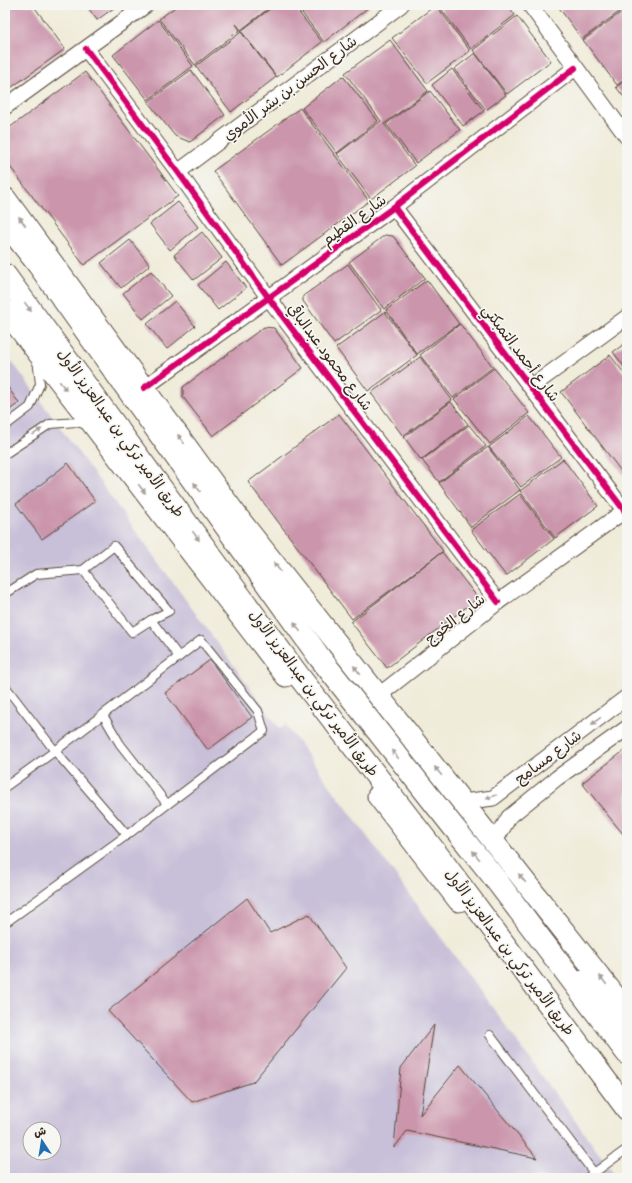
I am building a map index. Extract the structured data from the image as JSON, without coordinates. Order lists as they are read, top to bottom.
{
  "streets": {
    "main road": ["طريق الأمير تركي بن عبدالعزيز الأول"],
    "street": [
      "شارع الحسن بن بشر الأموي",
      "شارع القطيم",
      "شارع أحمد التمبكتي",
      "شارع محمود عبدالباقي",
      "شارع الخوج",
      "شارع مسامح"
    ]
  },
  "crossings": [
    ["شارع الحسن بن بشر الأموي", "شارع محمود عبدالباقي"],
    ["شارع القطيم", "شارع أحمد التمبكتي"],
    ["شارع القطيم", "شارع محمود عبدالباقي"],
    ["شارع أحمد التمبكتي", "شارع الخوج"],
    ["شارع محمود عبدالباقي", "شارع الخوج"]
  ],
  "north": "top"
}
